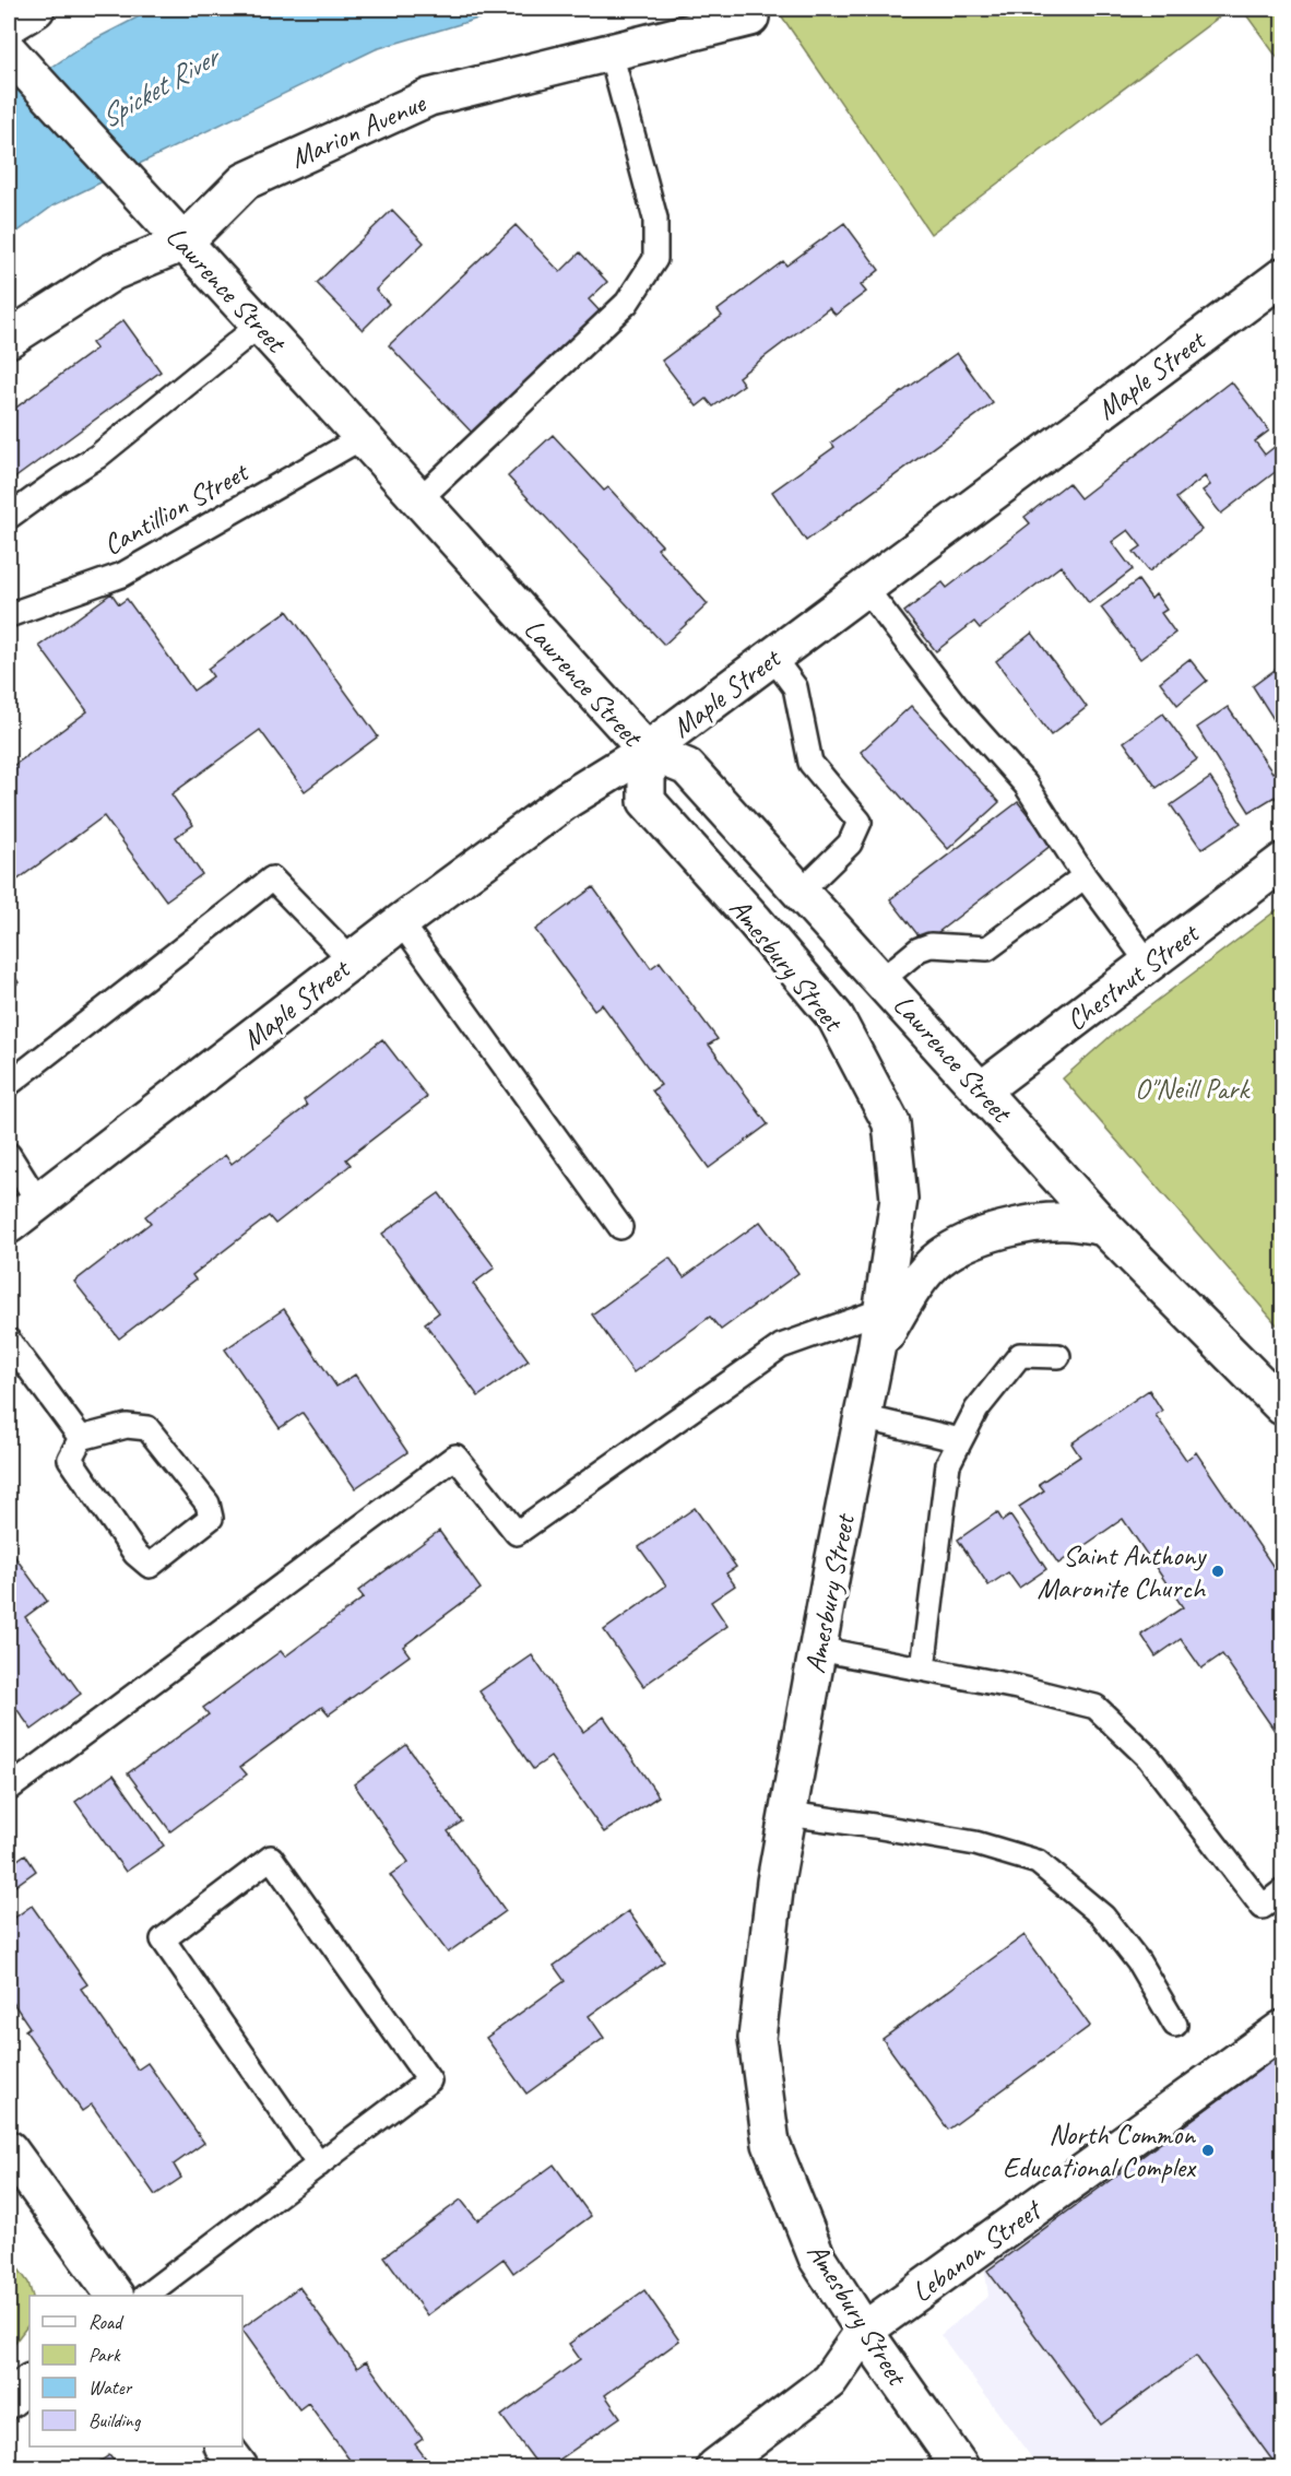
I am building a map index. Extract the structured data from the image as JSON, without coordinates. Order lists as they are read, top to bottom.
{
  "streets": {
    "main road": [
      "Marion Avenue",
      "Lawrence Street",
      "Maple Street",
      "Amesbury Street",
      "Chestnut Street",
      "Lebanon Street"
    ],
    "lane": ["Cantillion Street"]
  },
  "crossings": [
    ["Marion Avenue", "Lawrence Street"],
    ["Lawrence Street", "Maple Street"],
    ["Lawrence Street", "Cantillion Street"],
    ["Lawrence Street", "Amesbury Street"],
    ["Lawrence Street", "Chestnut Street"],
    ["Maple Street", "Amesbury Street"],
    ["Amesbury Street", "Lebanon Street"]
  ],
  "water": ["Spicket River"],
  "parks": ["O\"Neill Park"],
  "places": ["Saint Anthony Maronite Church", "North Common Educational Complex"],
  "legend": [
    "Road",
    "Park",
    "Water",
    "Building"
  ]
}
